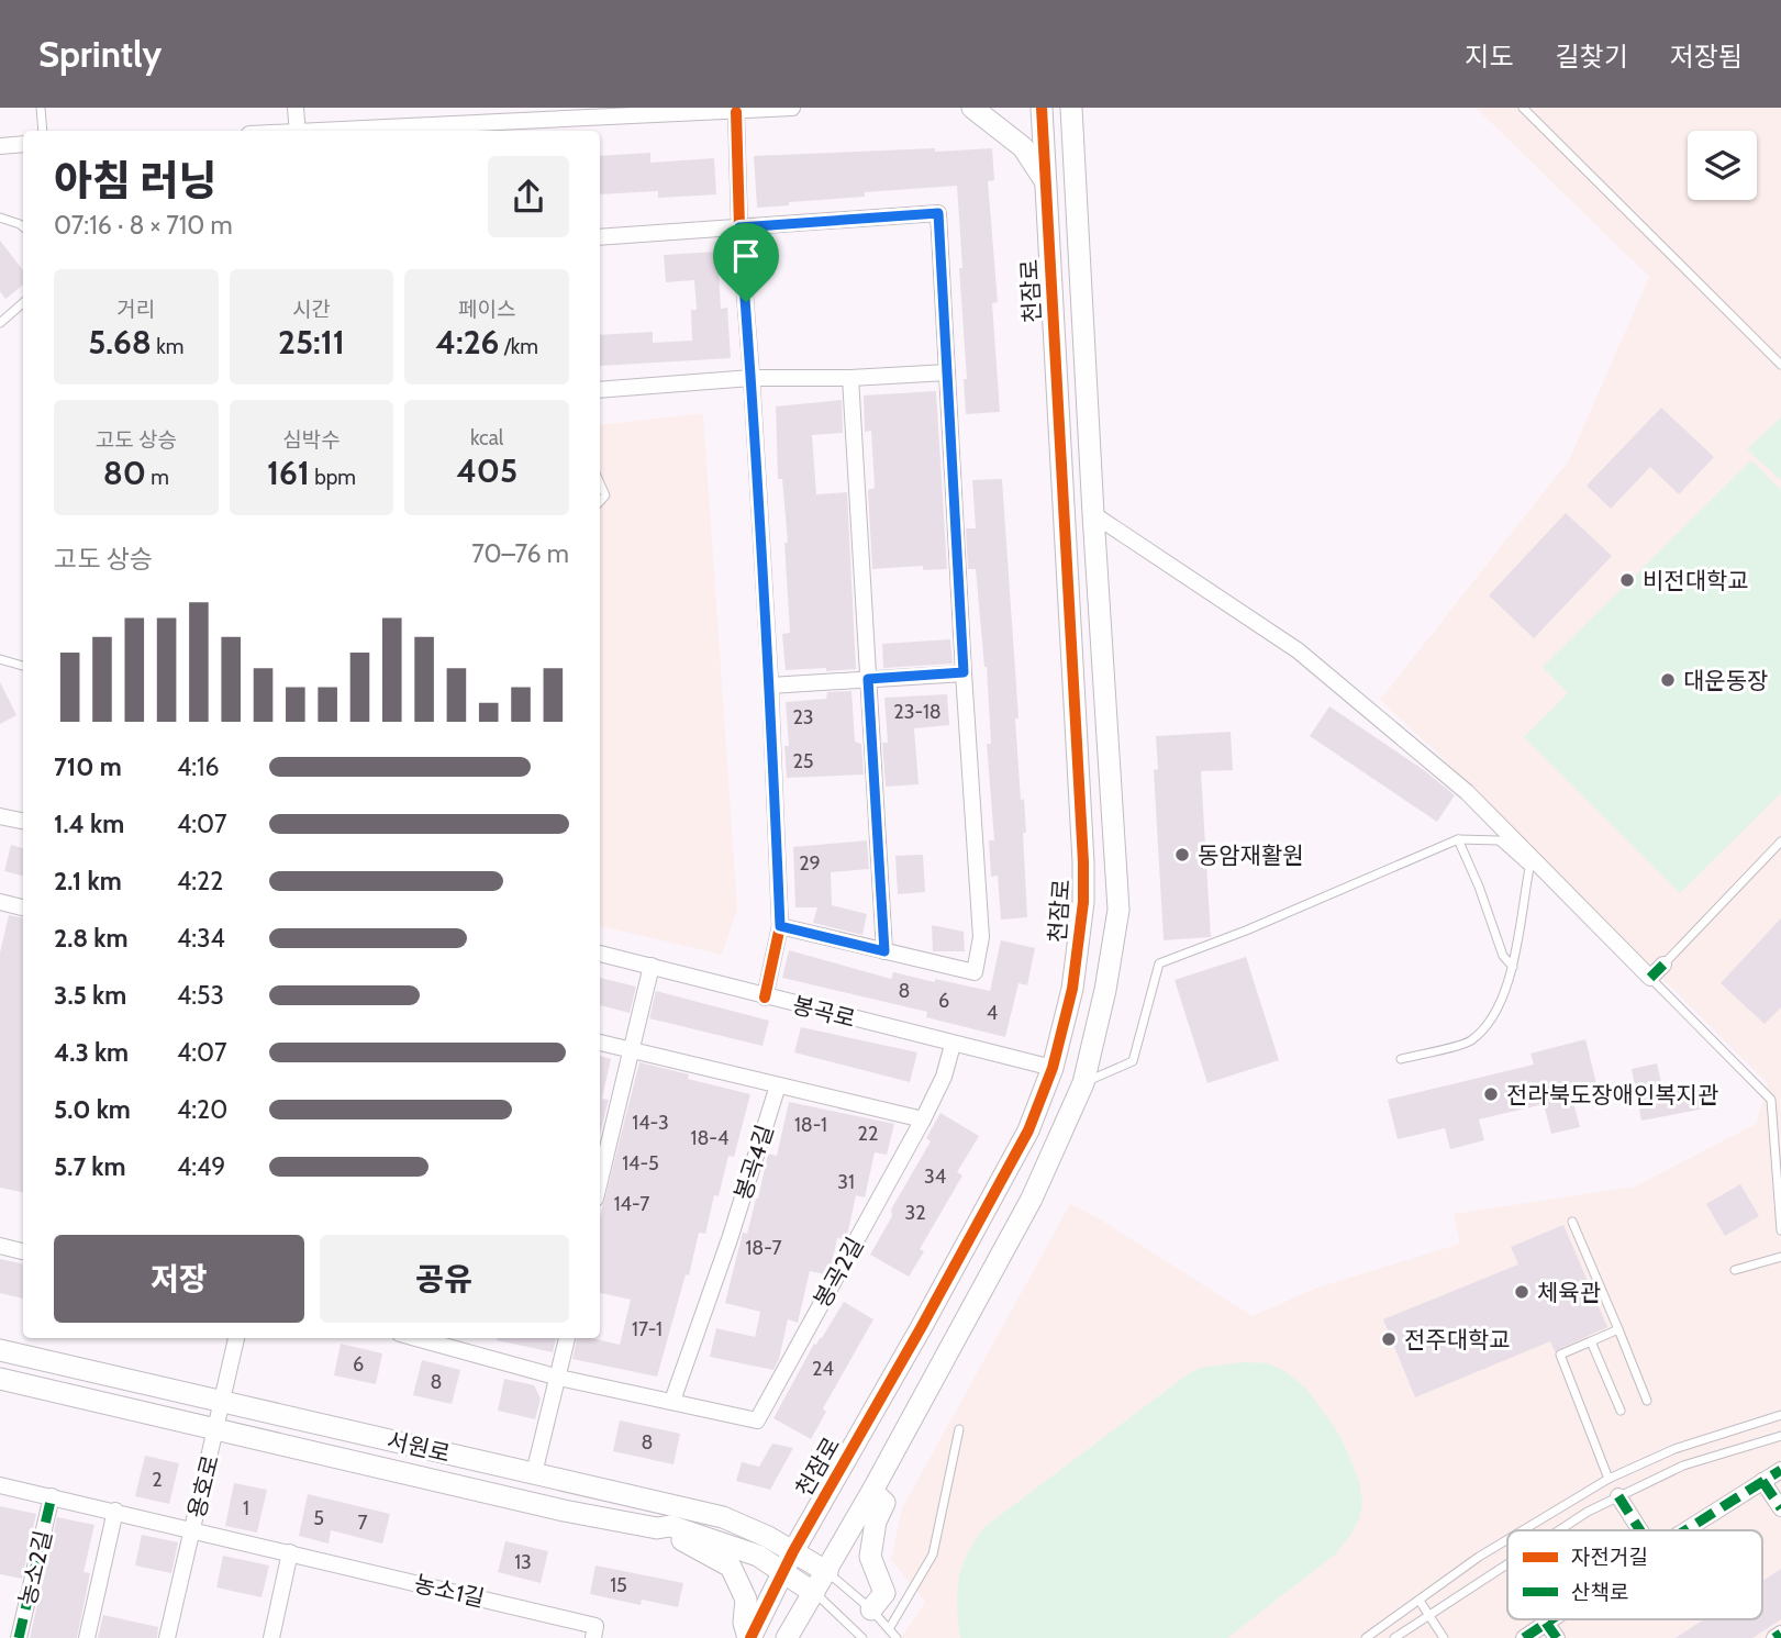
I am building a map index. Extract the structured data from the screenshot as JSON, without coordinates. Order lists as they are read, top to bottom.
{
  "streets": {
    "street": [
      "천잠로",
      "봉곡로",
      "봉곡4길",
      "봉곡2길",
      "서원로",
      "용호로",
      "농소2길",
      "농소1길"
    ]
  },
  "crossings": [
    ["천잠로", "봉곡로"],
    ["천잠로", "서원로"],
    ["봉곡로", "봉곡2길"],
    ["봉곡4길", "봉곡2길"],
    ["서원로", "용호로"],
    ["용호로", "농소1길"]
  ],
  "places": [
    "비전대학교",
    "대운동장",
    "동암재활원",
    "전라북도장애인복지관",
    "체육관",
    "전주대학교"
  ],
  "house_numbers": [
    "23-18",
    "23",
    "25",
    "29",
    "8",
    "6",
    "4",
    "14-3",
    "18-1",
    "22",
    "18-4",
    "14-5",
    "34",
    "31",
    "14-7",
    "32",
    "18-7",
    "17-1",
    "6",
    "24",
    "8",
    "8",
    "2",
    "1",
    "5",
    "7",
    "13",
    "15"
  ],
  "legend": ["자전거길", "산책로"],
  "page": {
    "header": "Sprintly",
    "nav": ["지도", "길찾기", "저장됨"],
    "heading": ["아침 러닝", "07:16 · 8 × 710 m"],
    "stats": [
      ["거리", "5.68 km"],
      ["시간", "25:11"],
      ["페이스", "4:26 /km"],
      ["고도 상승", "80 m"],
      ["심박수", "161 bpm"],
      ["kcal", "405"]
    ],
    "chart": ["고도 상승", "70–76 m"],
    "list": [
      {
        "name": "710 m",
        "note": "4:16"
      },
      {
        "name": "1.4 km",
        "note": "4:07"
      },
      {
        "name": "2.1 km",
        "note": "4:22"
      },
      {
        "name": "2.8 km",
        "note": "4:34"
      },
      {
        "name": "3.5 km",
        "note": "4:53"
      },
      {
        "name": "4.3 km",
        "note": "4:07"
      },
      {
        "name": "5.0 km",
        "note": "4:20"
      },
      {
        "name": "5.7 km",
        "note": "4:49"
      }
    ],
    "buttons": ["저장", "공유"]
  }
}
